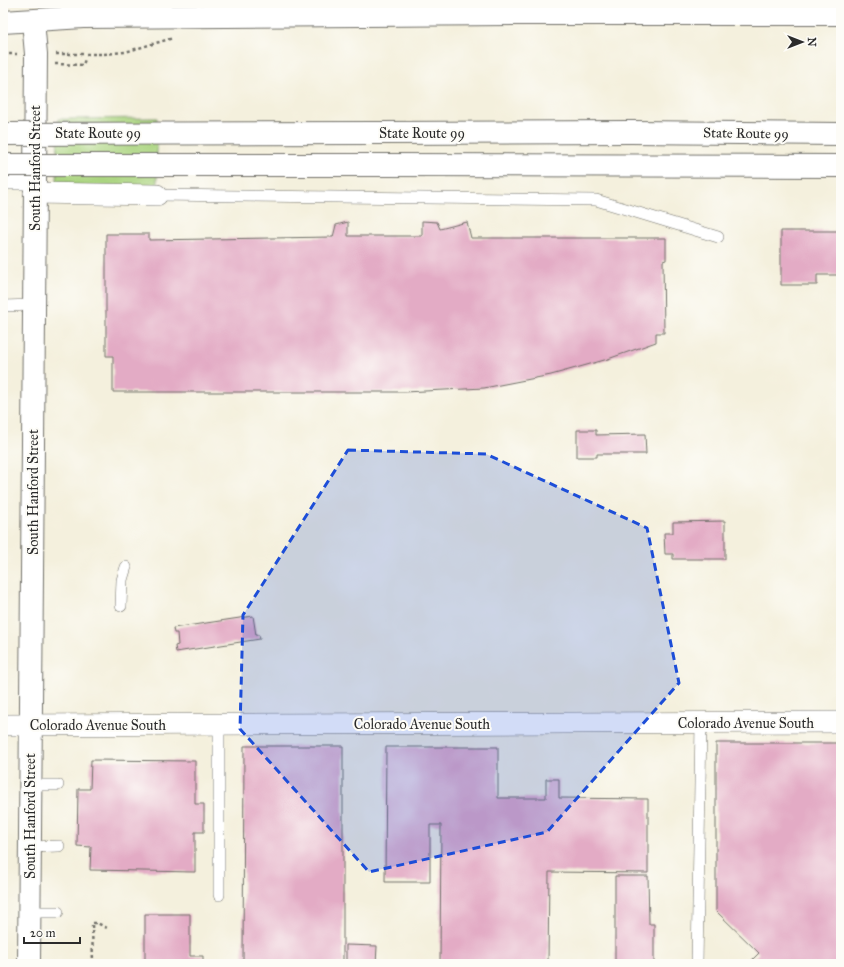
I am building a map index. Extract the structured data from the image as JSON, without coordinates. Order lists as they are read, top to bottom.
{
  "streets": {
    "main road": ["State Route 99", "South Hanford Street"],
    "street": ["Colorado Avenue South"]
  },
  "crossings": [
    ["South Hanford Street", "Colorado Avenue South"]
  ],
  "scale_bar": "20 m",
  "north": "right"
}
